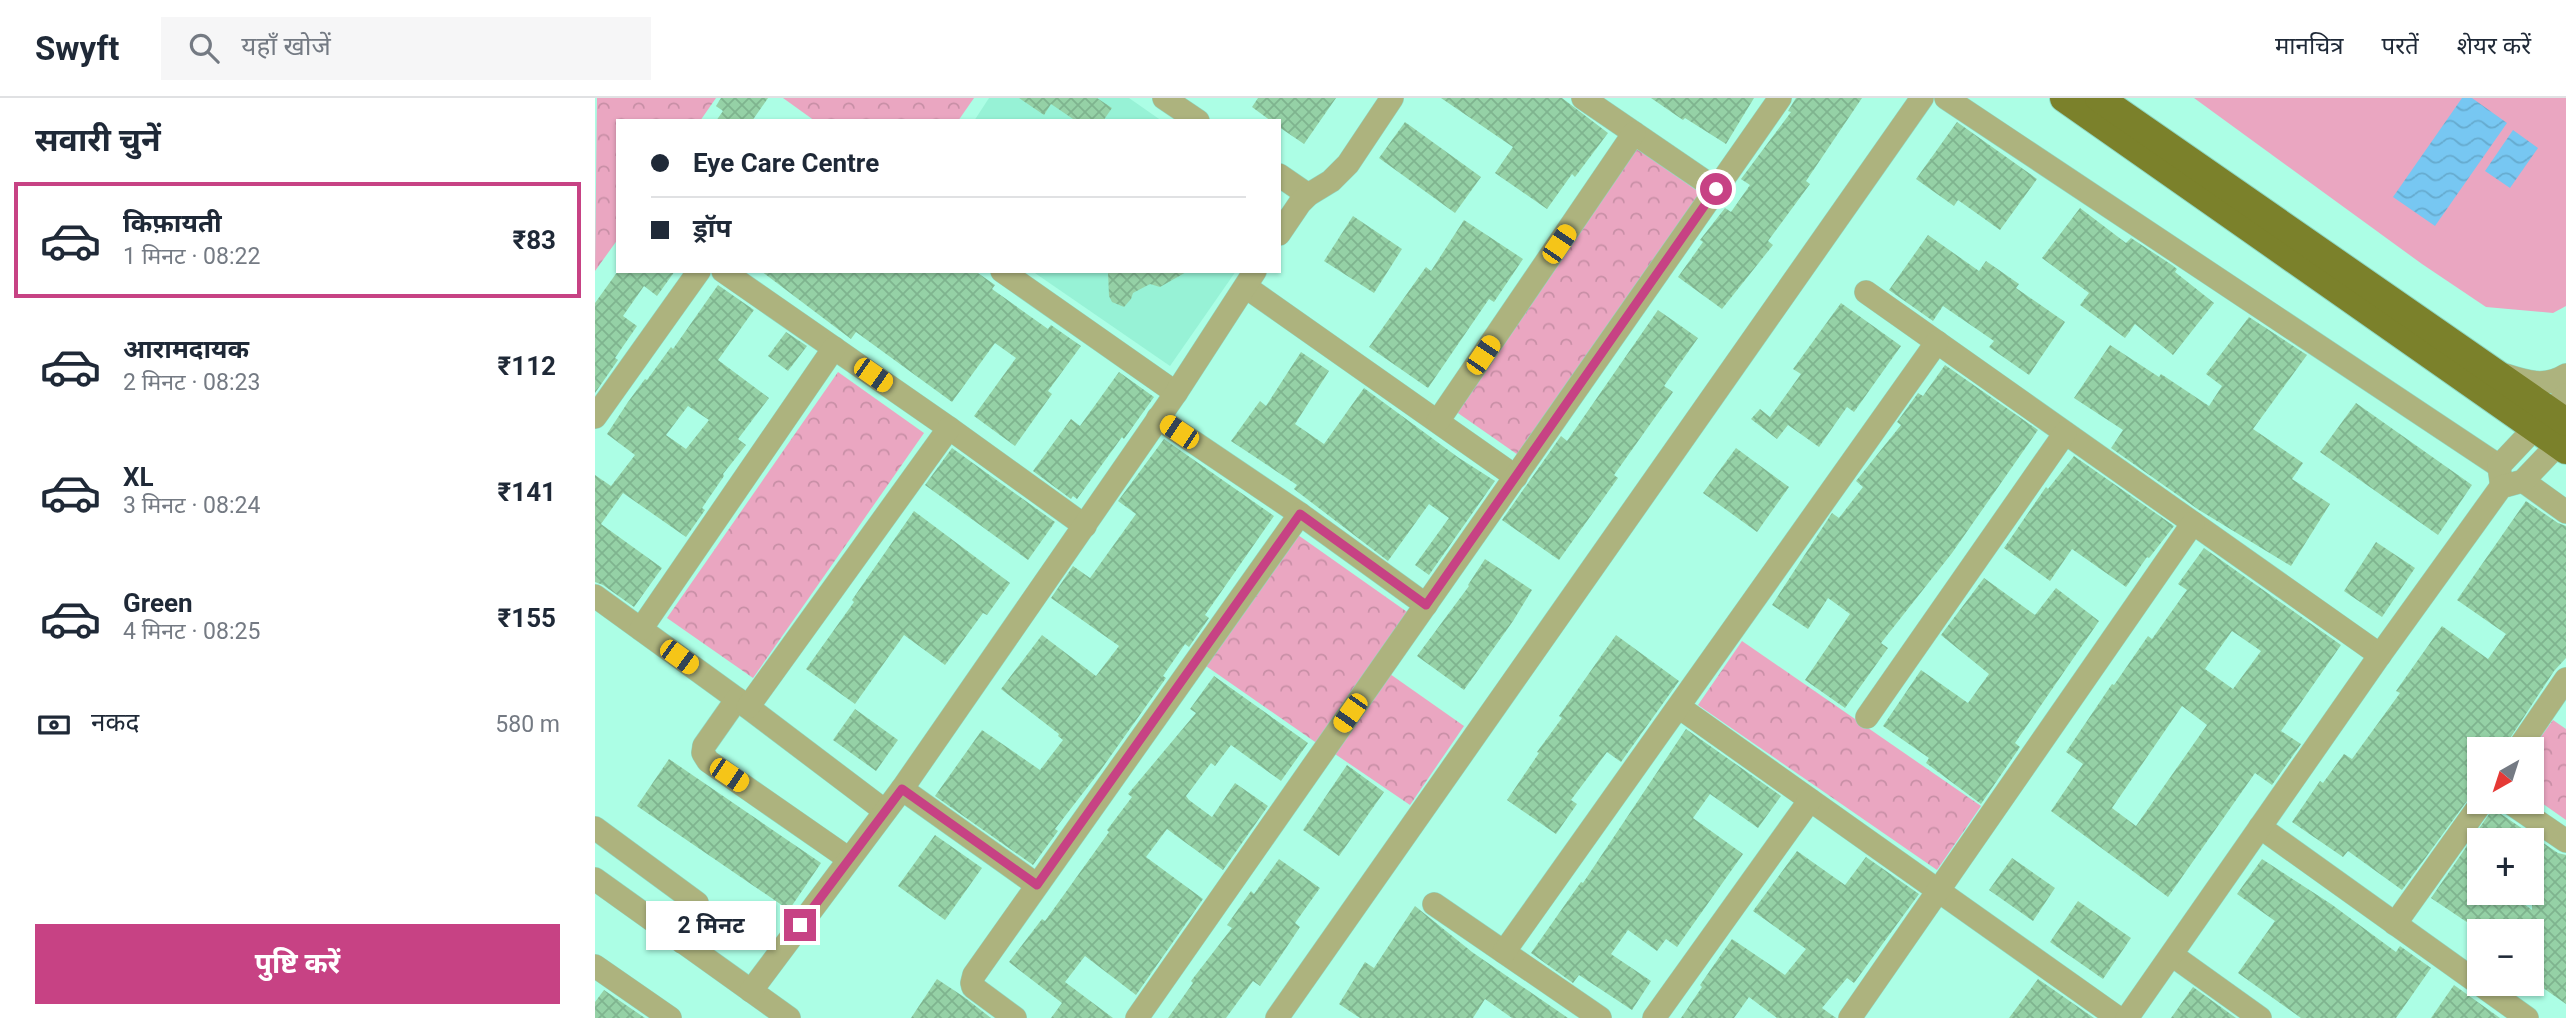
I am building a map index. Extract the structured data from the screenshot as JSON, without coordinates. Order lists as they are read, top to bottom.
{
  "north": "bottom left",
  "page": {
    "header": "Swyft",
    "search": "यहाँ खोजें",
    "nav": ["मानचित्र", "परतें", "शेयर करें"],
    "heading": "सवारी चुनें",
    "banner": ["Eye Care Centre", "ड्रॉप"],
    "list": [
      {
        "name": "किफ़ायती",
        "note": "1 मिनट · 08:22",
        "value": "₹83"
      },
      {
        "name": "आरामदायक",
        "note": "2 मिनट · 08:23",
        "value": "₹112"
      },
      {
        "name": "XL",
        "note": "3 मिनट · 08:24",
        "value": "₹141"
      },
      {
        "name": "Green",
        "note": "4 मिनट · 08:25",
        "value": "₹155"
      }
    ],
    "pay": ["नकद", "580 m"],
    "map_buttons": ["+", "−"],
    "bubble": "2 मिनट",
    "buttons": "पुष्टि करें"
  }
}
